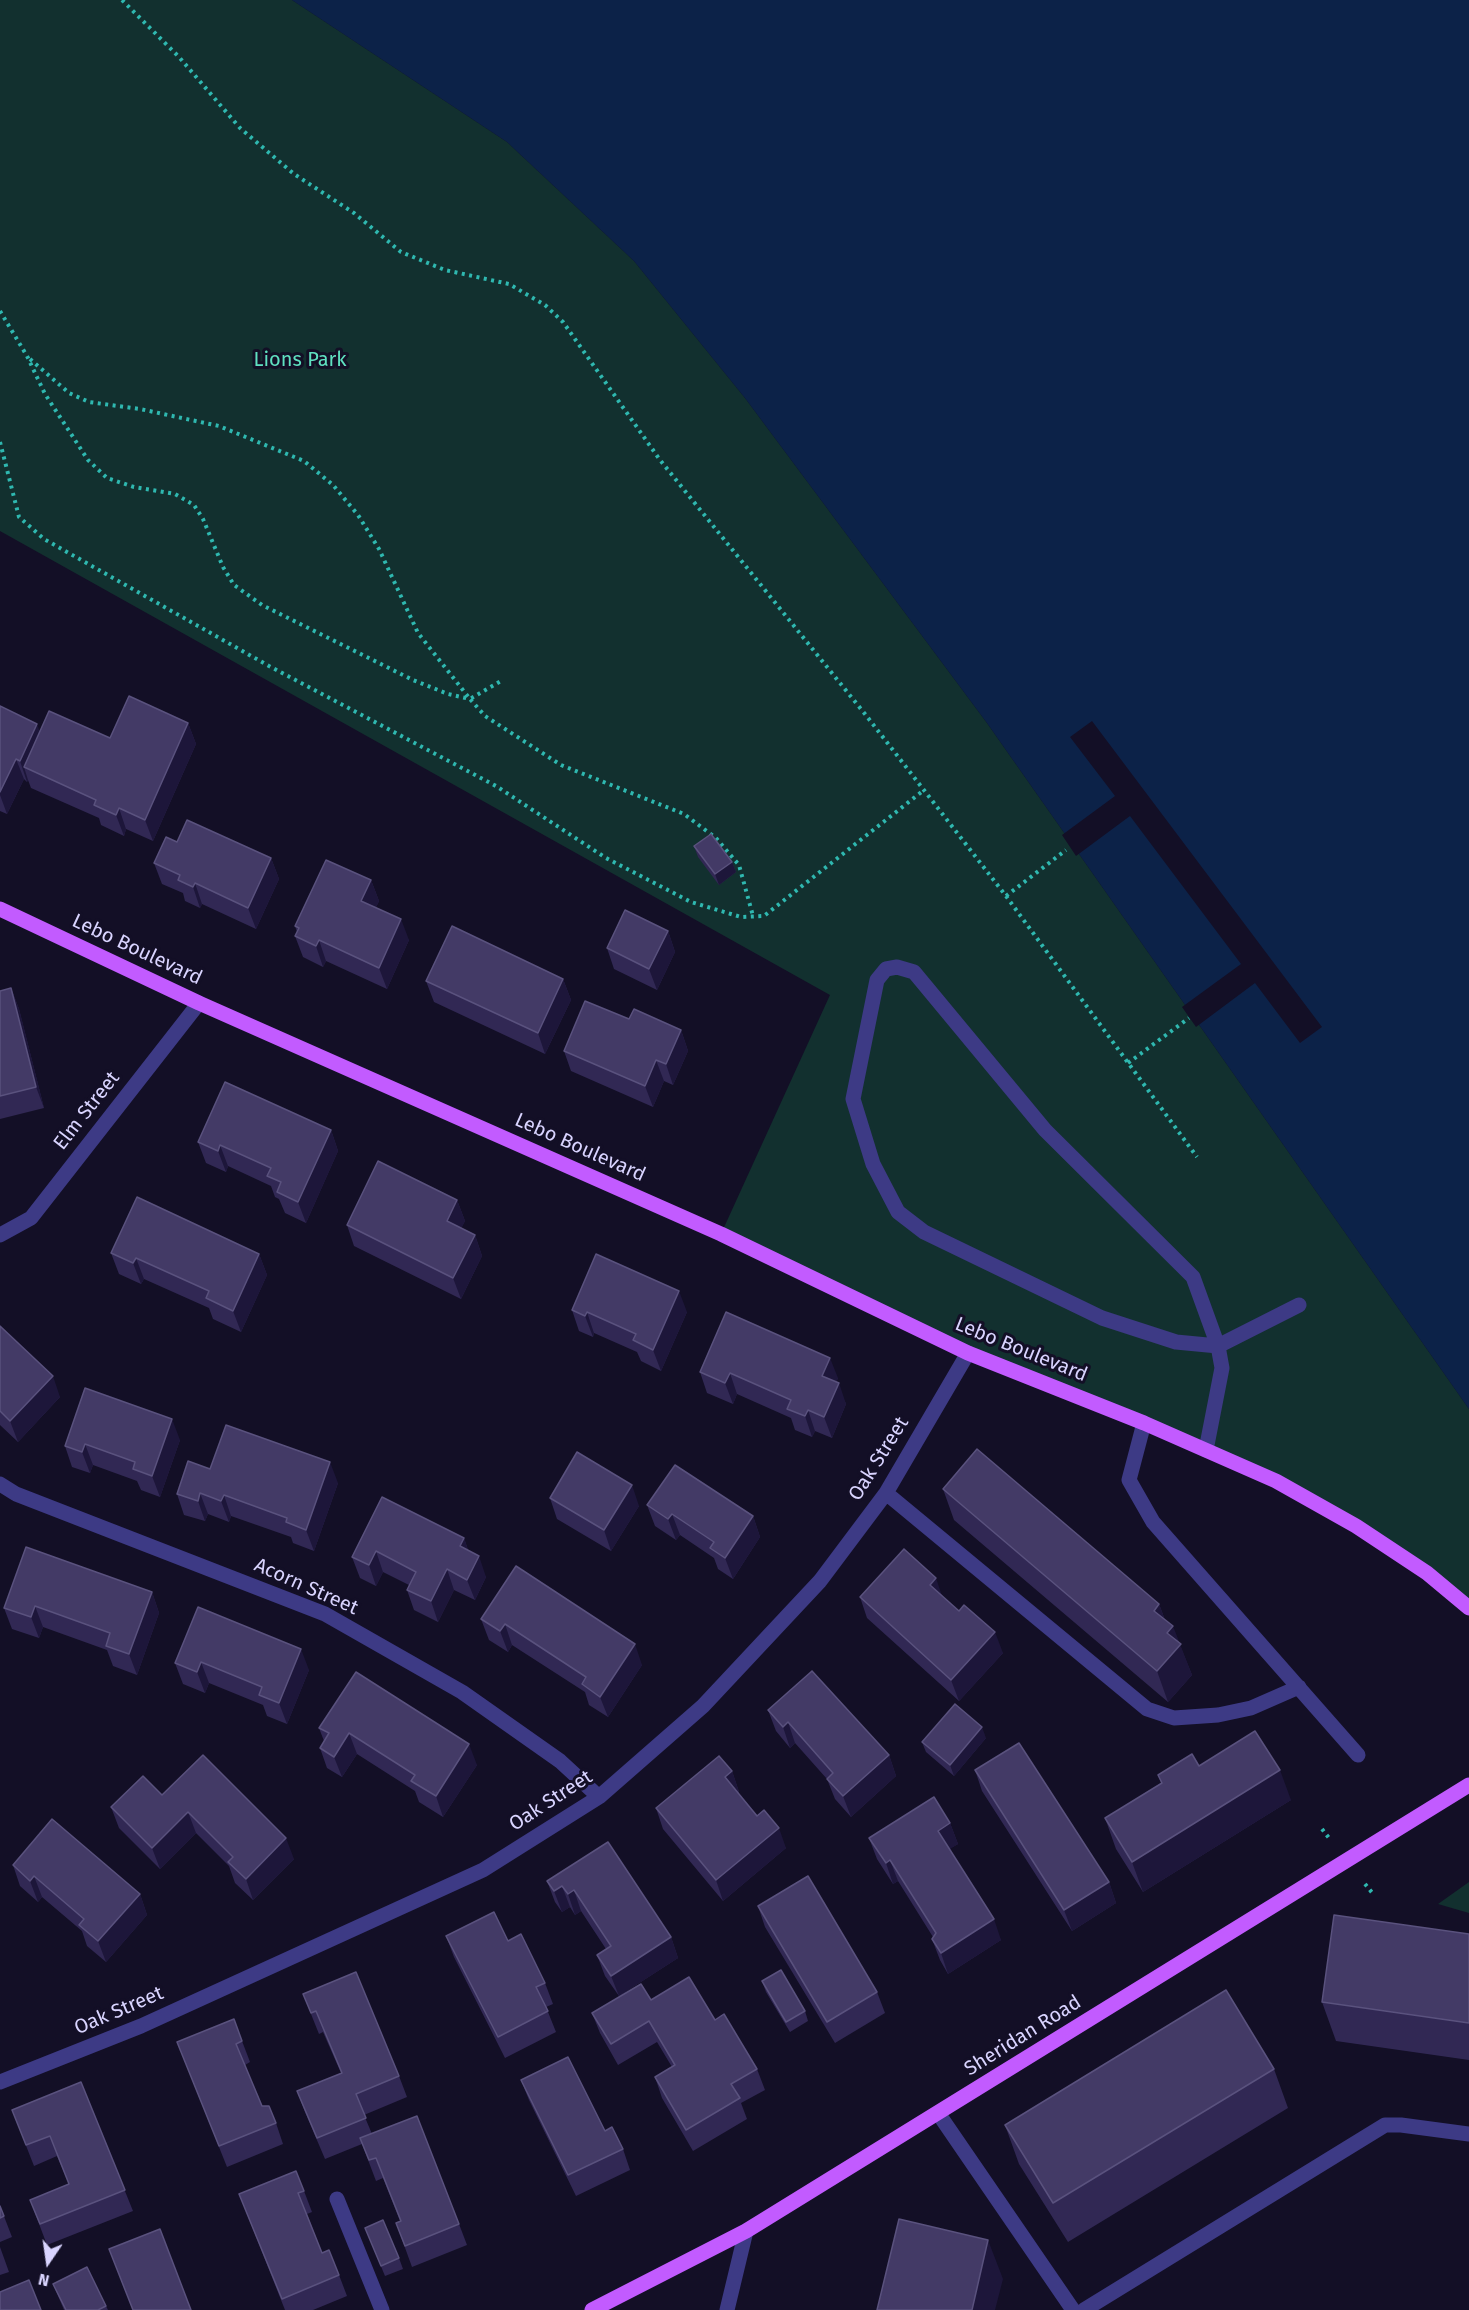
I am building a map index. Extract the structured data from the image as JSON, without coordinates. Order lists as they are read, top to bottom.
{
  "streets": {
    "main road": ["Lebo Boulevard", "Sheridan Road"],
    "street": ["Elm Street", "Oak Street", "Acorn Street"]
  },
  "crossings": [
    ["Lebo Boulevard", "Elm Street"],
    ["Lebo Boulevard", "Oak Street"],
    ["Oak Street", "Acorn Street"]
  ],
  "parks": ["Lions Park"],
  "north": "bottom"
}
